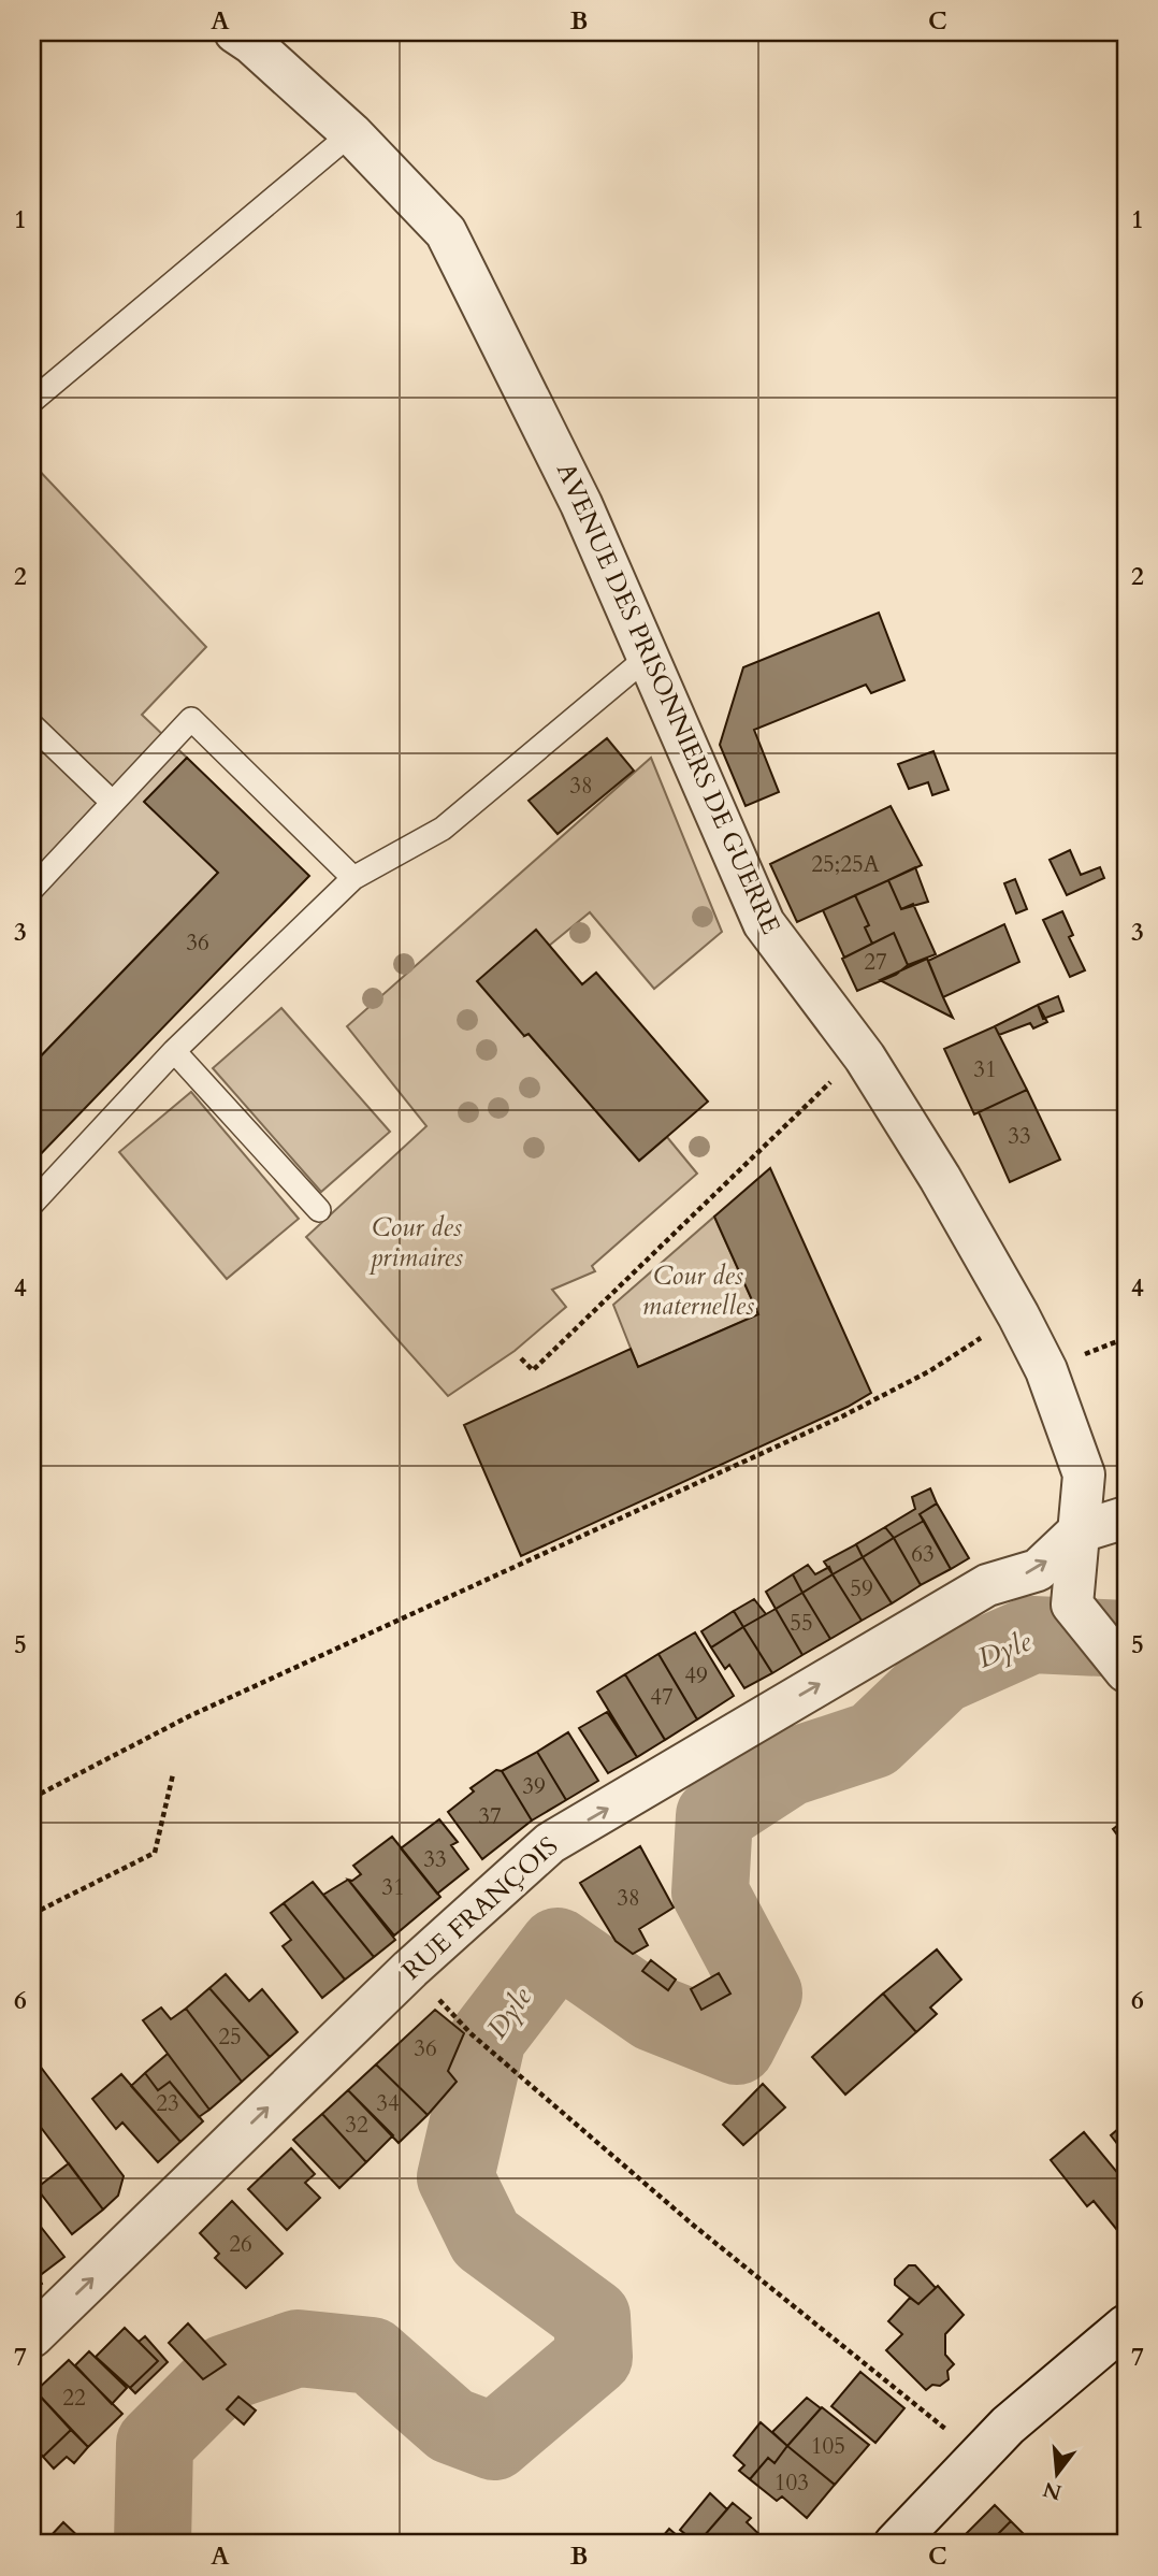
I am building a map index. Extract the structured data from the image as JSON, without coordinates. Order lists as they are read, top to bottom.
{
  "streets": {
    "street": ["AVENUE DES PRISONNIERS DE GUERRE", "RUE FRANÇOIS"]
  },
  "crossings": [
    ["AVENUE DES PRISONNIERS DE GUERRE", "RUE FRANÇOIS"]
  ],
  "one_way": ["RUE FRANÇOIS"],
  "water": ["Dyle"],
  "parks": ["Cour des primaires", "Cour des maternelles"],
  "house_numbers": [
    "38",
    "25;25A",
    "36",
    "27",
    "31",
    "33",
    "63",
    "59",
    "55",
    "49",
    "47",
    "39",
    "37",
    "33",
    "31",
    "38",
    "25",
    "36",
    "23",
    "34",
    "32",
    "26",
    "22",
    "105",
    "103"
  ],
  "north": "bottom",
  "grid": {
    "columns": ["A", "B", "C"],
    "rows": [
      "1",
      "2",
      "3",
      "4",
      "5",
      "6",
      "7"
    ]
  }
}
